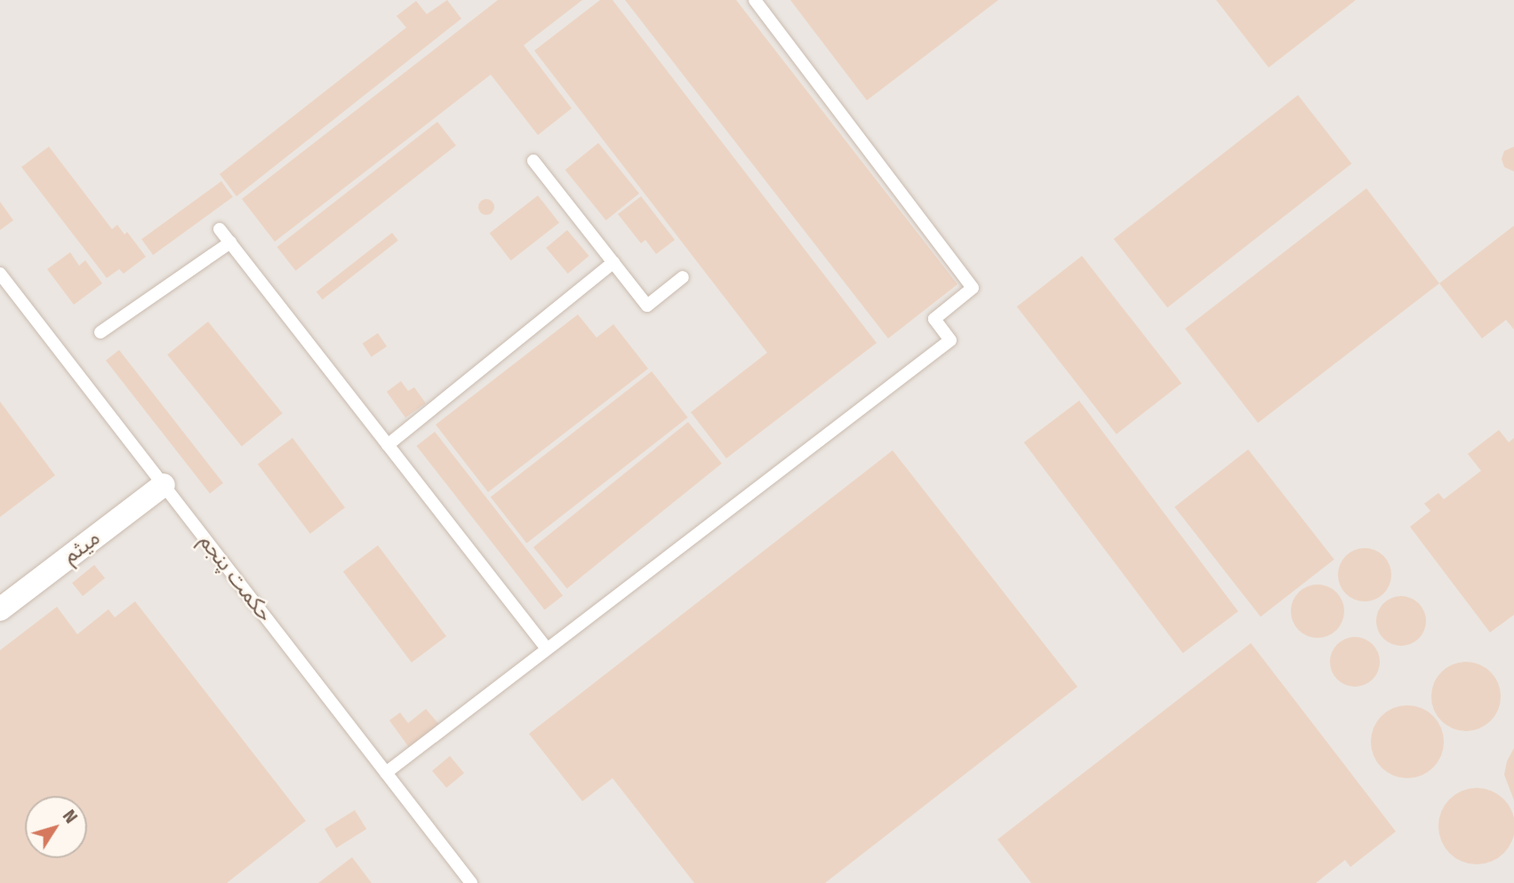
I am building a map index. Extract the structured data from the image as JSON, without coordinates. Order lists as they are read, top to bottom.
{
  "streets": {
    "street": ["میثم"],
    "lane": ["حکمت پنجم"]
  },
  "crossings": [
    ["میثم", "حکمت پنجم"]
  ],
  "north": "top right"
}
